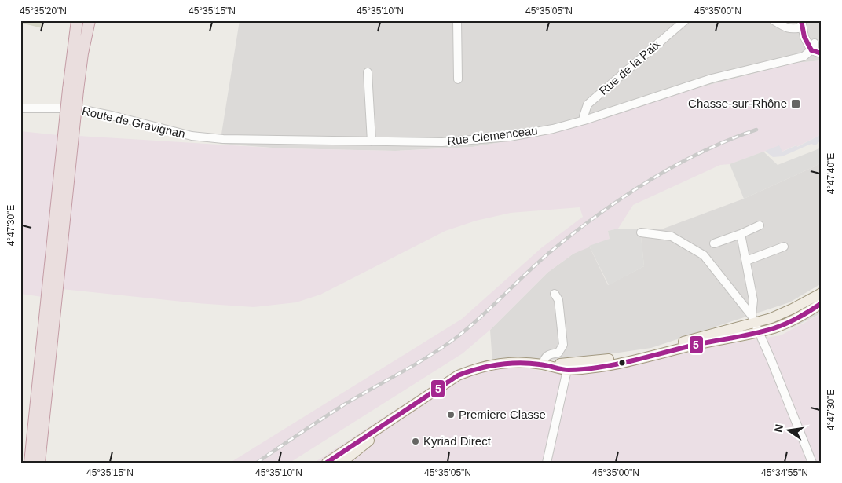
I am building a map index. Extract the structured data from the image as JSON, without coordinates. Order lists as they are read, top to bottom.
{
  "streets": {
    "street": ["Rue de la Paix", "Route de Gravignan", "Rue Clemenceau"]
  },
  "crossings": [
    ["Rue de la Paix", "Rue Clemenceau"],
    ["Route de Gravignan", "Rue Clemenceau"]
  ],
  "places": {
    "transit": ["Chasse-sur-Rhône"],
    "other": ["Premiere Classe", "Kyriad Direct"]
  },
  "lines": ["transit line 5"],
  "north": "left",
  "coordinates": [
    "45°35'20\"N",
    "45°35'15\"N",
    "45°35'10\"N",
    "45°35'05\"N",
    "45°35'00\"N",
    "4°47'40\"E",
    "4°47'30\"E",
    "45°34'55\"N"
  ]
}
